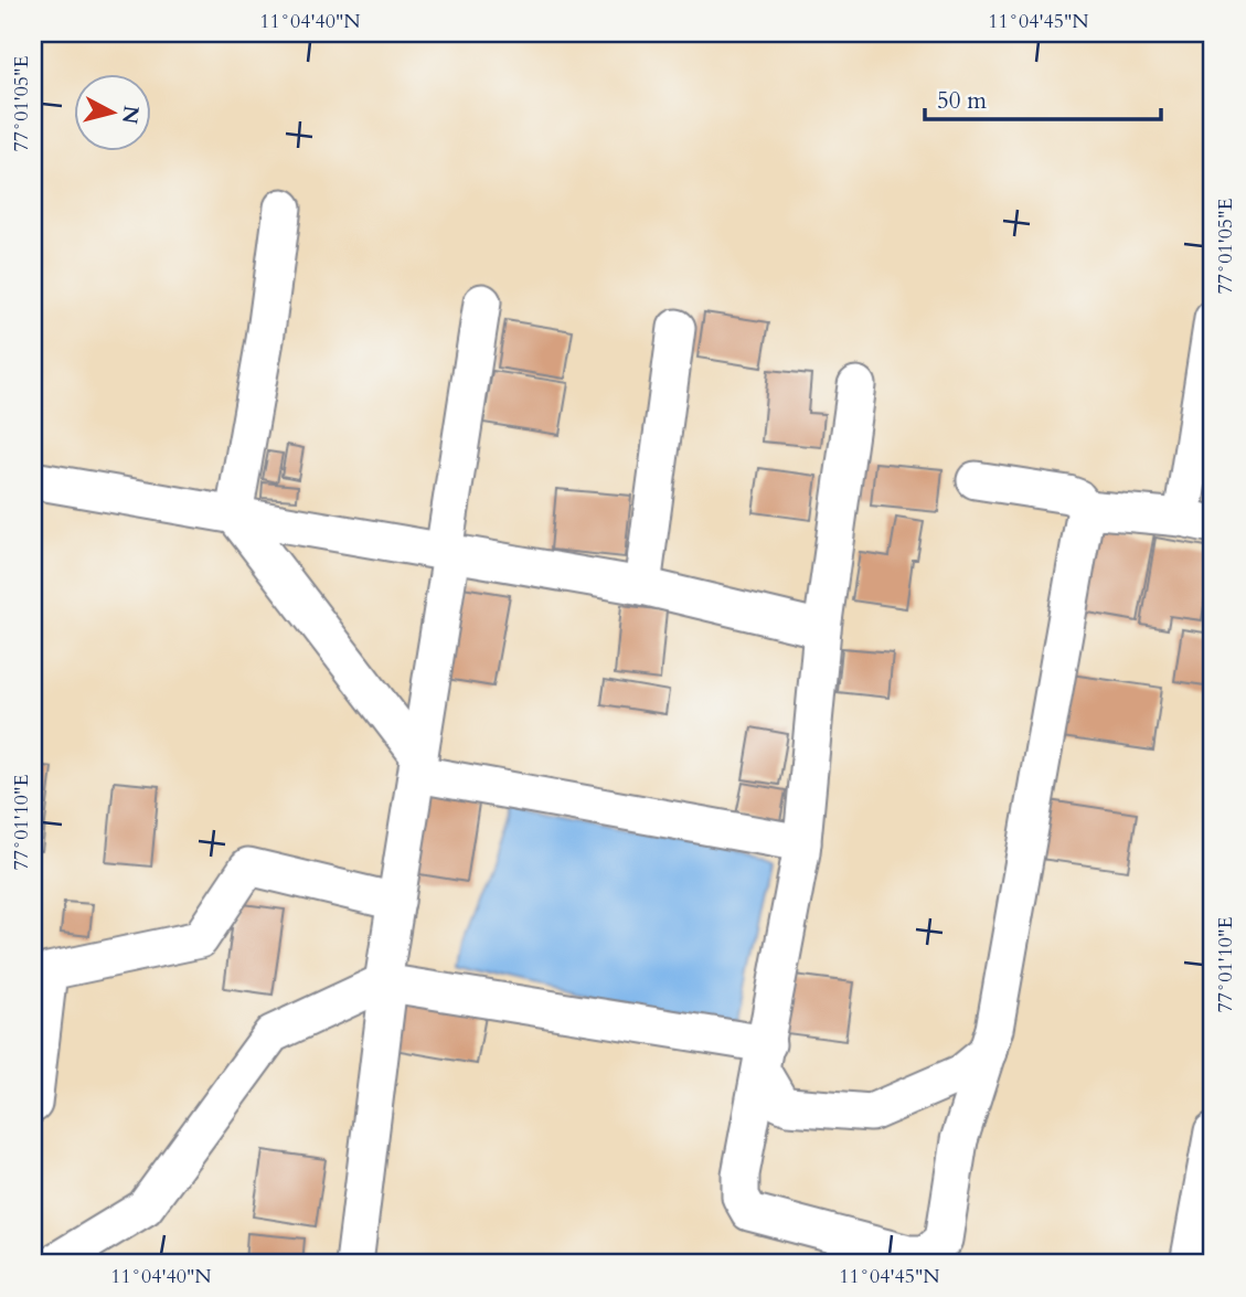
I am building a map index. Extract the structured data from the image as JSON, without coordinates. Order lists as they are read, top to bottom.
{
  "scale_bar": "50 m",
  "north": "right",
  "coordinates": [
    "11°04'40\"N",
    "11°04'45\"N",
    "77°01'05\"E",
    "77°01'10\"E"
  ]
}
